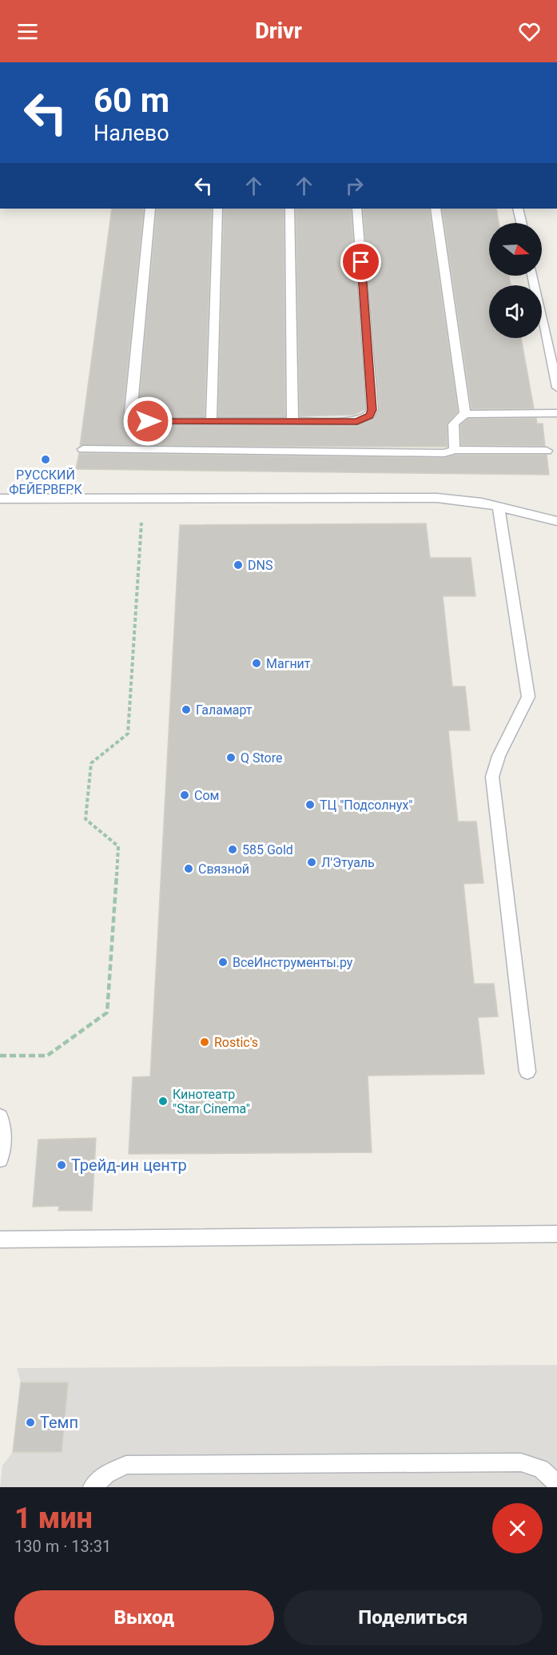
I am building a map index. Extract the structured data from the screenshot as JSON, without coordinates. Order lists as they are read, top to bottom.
{
  "places": [
    "РУССКИЙ ФЕЙЕРВЕРК",
    "DNS",
    "Магнит",
    "Галамарт",
    "Q Store",
    "Сом",
    "ТЦ \"Подсолнух\"",
    "585 Gold",
    "Л'Этуаль",
    "Связной",
    "ВсеИнструменты.ру",
    "Rostic's",
    "Кинотеатр \"Star Cinema\"",
    "Трейд-ин центр",
    "Темп"
  ],
  "north": "right",
  "page": {
    "header": "Drivr",
    "turn": ["60 m", "Налево"],
    "heading": ["1 мин", "130 m · 13:31"],
    "buttons": ["Выход", "Поделиться"]
  }
}
